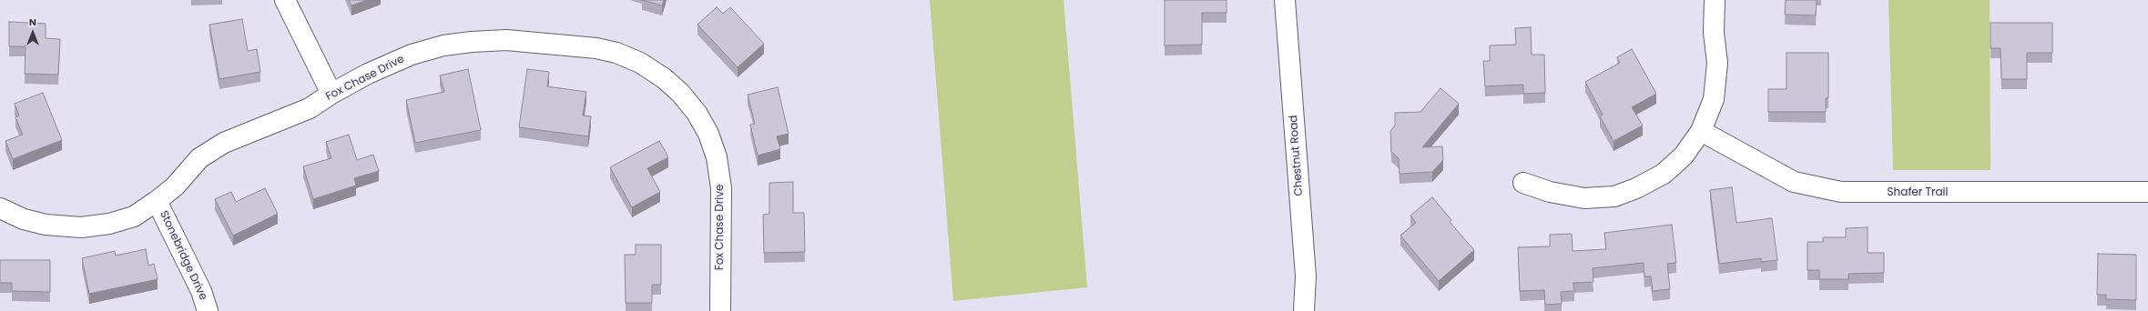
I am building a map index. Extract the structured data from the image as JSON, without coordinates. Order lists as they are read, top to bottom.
{
  "streets": {
    "street": [
      "Fox Chase Drive",
      "Chestnut Road",
      "Shafer Trail",
      "Stonebridge Drive"
    ]
  },
  "crossings": [
    ["Fox Chase Drive", "Stonebridge Drive"]
  ],
  "north": "top"
}
